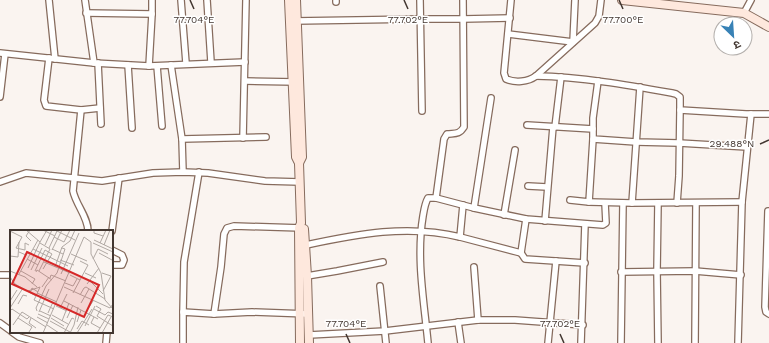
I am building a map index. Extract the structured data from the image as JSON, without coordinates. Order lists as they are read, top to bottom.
{
  "north": "bottom right",
  "coordinates": [
    "77.704°E",
    "77.702°E",
    "77.700°E",
    "29.488°N"
  ]
}
